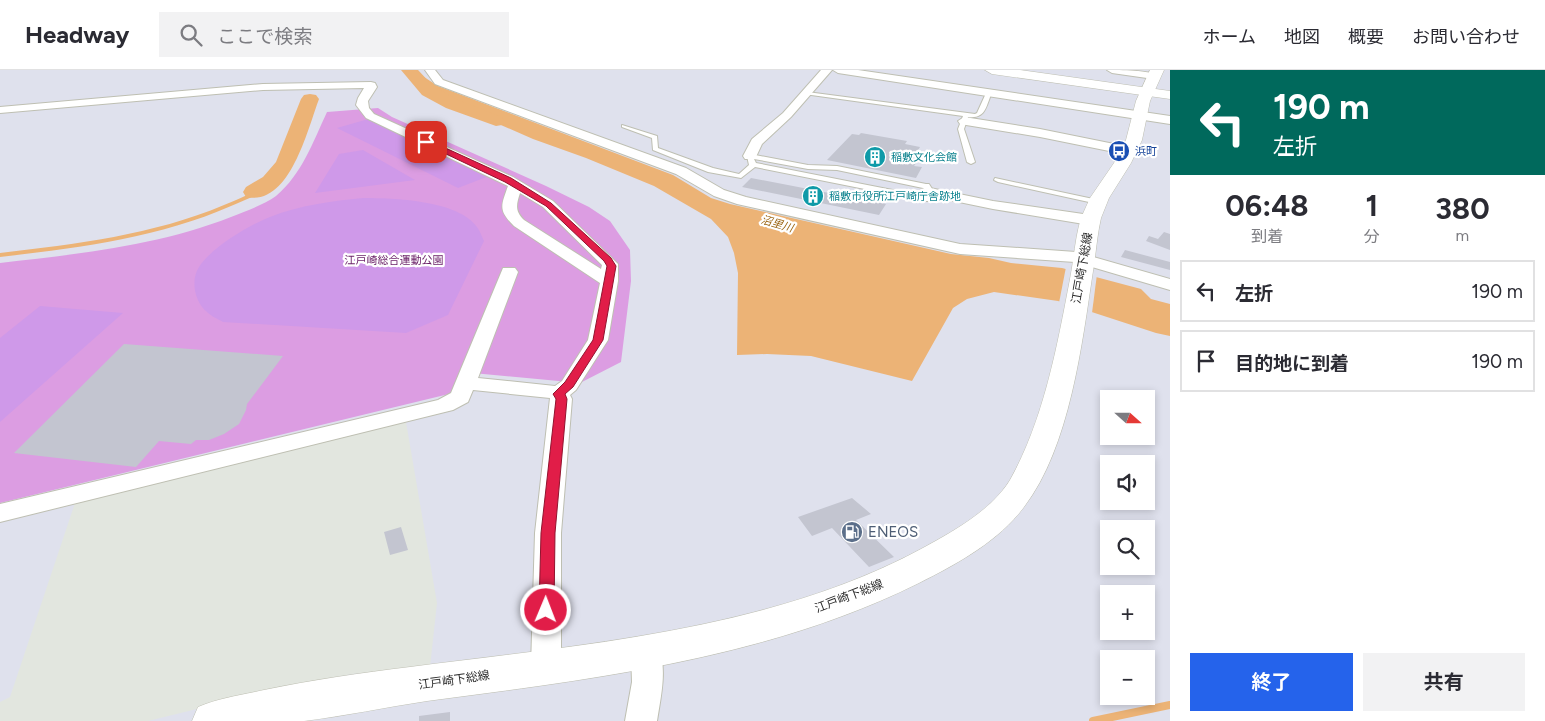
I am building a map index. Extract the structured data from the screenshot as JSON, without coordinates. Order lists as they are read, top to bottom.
{
  "streets": {
    "main road": ["江戸崎下総線"]
  },
  "water": ["沼里川"],
  "parks": ["江戸崎総合運動公園"],
  "places": {
    "bus stop": ["浜町"],
    "building": ["稲敷文化会館", "稲敷市役所江戸崎庁舎跡地"],
    "fuel station": ["ENEOS"]
  },
  "north": "right",
  "page": {
    "header": "Headway",
    "search": "ここで検索",
    "nav": [
      "ホーム",
      "地図",
      "概要",
      "お問い合わせ"
    ],
    "turn": ["190 m", "左折"],
    "eta": [
      "06:48",
      "到着",
      "1",
      "分",
      "380",
      "m"
    ],
    "list": [
      {
        "name": "左折",
        "value": "190 m"
      },
      {
        "name": "目的地に到着",
        "value": "190 m"
      }
    ],
    "map_buttons": ["+", "−"],
    "buttons": ["終了", "共有"]
  }
}
